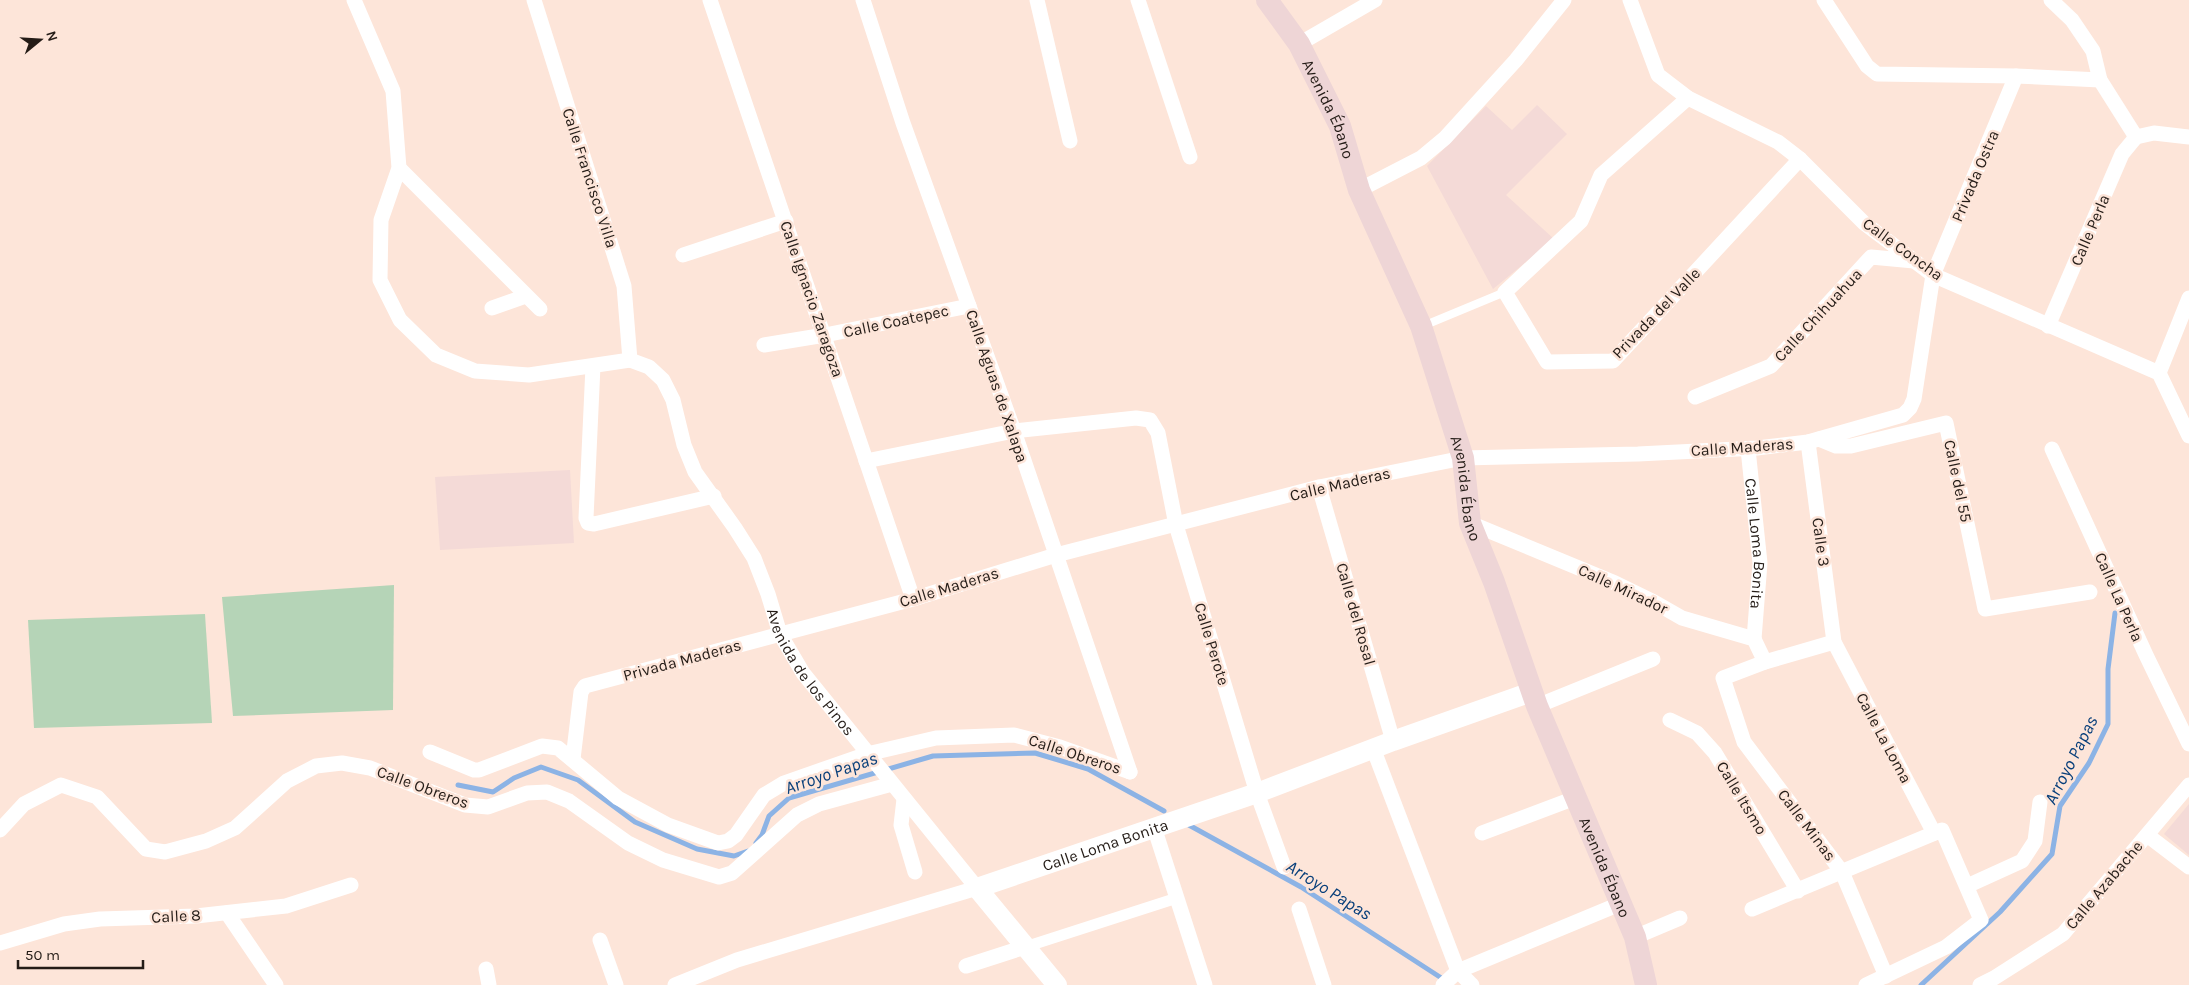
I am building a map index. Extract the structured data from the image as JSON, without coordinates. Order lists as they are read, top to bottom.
{
  "streets": {
    "main road": ["Avenida Ébano"],
    "street": [
      "Privada Ostra",
      "Calle Francisco Villa",
      "Calle Perla",
      "Calle Concha",
      "Calle Ignacio Zaragoza",
      "Privada del Valle",
      "Calle Chihuahua",
      "Calle Coatepec",
      "Calle Aguas de Xalapa",
      "Calle Maderas",
      "Calle del 55",
      "Calle 3",
      "Calle Loma Bonita",
      "Calle Mirador",
      "Calle La Perla",
      "Calle del Rosal",
      "Calle Perote",
      "Privada Maderas",
      "Avenida de los Pinos",
      "Calle La Loma",
      "Calle Obreros",
      "Calle Itsmo",
      "Calle Minas",
      "Calle Azabache",
      "Calle 8"
    ]
  },
  "crossings": [
    ["Avenida Ébano", "Calle Maderas"],
    ["Avenida Ébano", "Calle Loma Bonita"],
    ["Avenida Ébano", "Calle Mirador"],
    ["Privada Ostra", "Calle Concha"],
    ["Privada Ostra", "Calle Maderas"],
    ["Calle Francisco Villa", "Avenida de los Pinos"],
    ["Calle Perla", "Calle Concha"],
    ["Calle Concha", "Privada del Valle"],
    ["Calle Concha", "Calle Chihuahua"],
    ["Calle Ignacio Zaragoza", "Calle Coatepec"],
    ["Calle Ignacio Zaragoza", "Calle Maderas"],
    ["Calle Coatepec", "Calle Aguas de Xalapa"],
    ["Calle Aguas de Xalapa", "Calle Maderas"],
    ["Calle Aguas de Xalapa", "Calle Perote"],
    ["Calle Aguas de Xalapa", "Calle Obreros"],
    ["Calle Maderas", "Calle del 55"],
    ["Calle Maderas", "Calle 3"],
    ["Calle Maderas", "Calle Loma Bonita"],
    ["Calle Maderas", "Calle del Rosal"],
    ["Calle Maderas", "Calle Perote"],
    ["Calle Maderas", "Privada Maderas"],
    ["Calle Maderas", "Avenida de los Pinos"],
    ["Calle del 55", "Calle 3"],
    ["Calle 3", "Calle La Loma"],
    ["Calle Loma Bonita", "Calle Mirador"],
    ["Calle Loma Bonita", "Calle del Rosal"],
    ["Calle Loma Bonita", "Calle Perote"],
    ["Calle Loma Bonita", "Avenida de los Pinos"],
    ["Privada Maderas", "Avenida de los Pinos"],
    ["Privada Maderas", "Calle Obreros"],
    ["Avenida de los Pinos", "Calle Obreros"],
    ["Calle La Loma", "Calle Minas"]
  ],
  "water": ["Arroyo Papas"],
  "scale_bar": "50 m",
  "north": "right"
}
